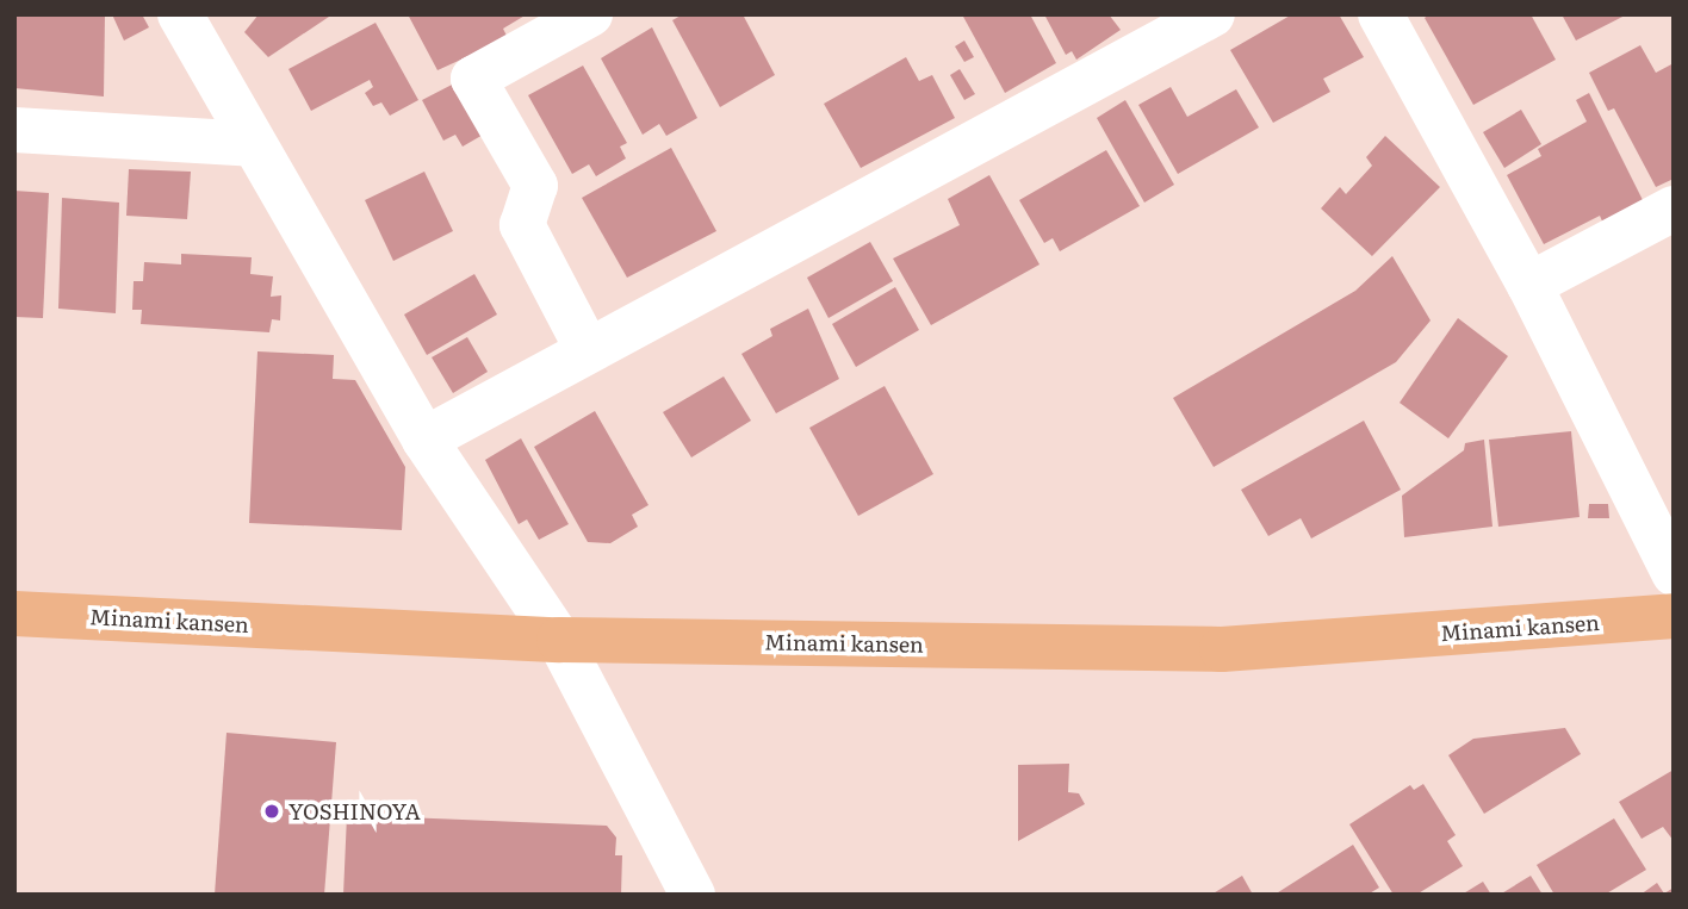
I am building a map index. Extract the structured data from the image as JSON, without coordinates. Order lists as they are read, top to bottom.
{
  "streets": {
    "main road": ["Minami kansen"]
  },
  "places": ["YOSHINOYA"]
}
